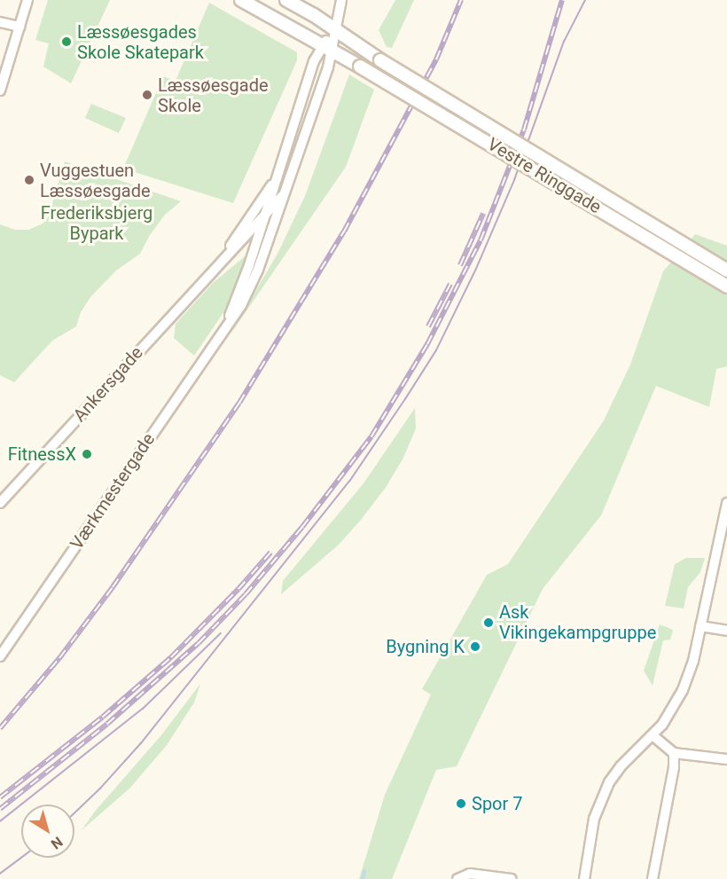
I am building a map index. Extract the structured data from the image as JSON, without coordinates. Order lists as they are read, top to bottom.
{
  "streets": {
    "main road": ["Vestre Ringgade"],
    "street": ["Ankersgade", "Værkmestergade"]
  },
  "crossings": [
    ["Vestre Ringgade", "Værkmestergade"],
    ["Ankersgade", "Værkmestergade"]
  ],
  "parks": ["Frederiksbjerg Bypark"],
  "places": [
    "Læssøesgades Skole Skatepark",
    "Læssøesgade Skole",
    "Vuggestuen Læssøesgade",
    "FitnessX",
    "Ask Vikingekampgruppe",
    "Bygning K",
    "Spor 7"
  ],
  "north": "bottom right"
}
